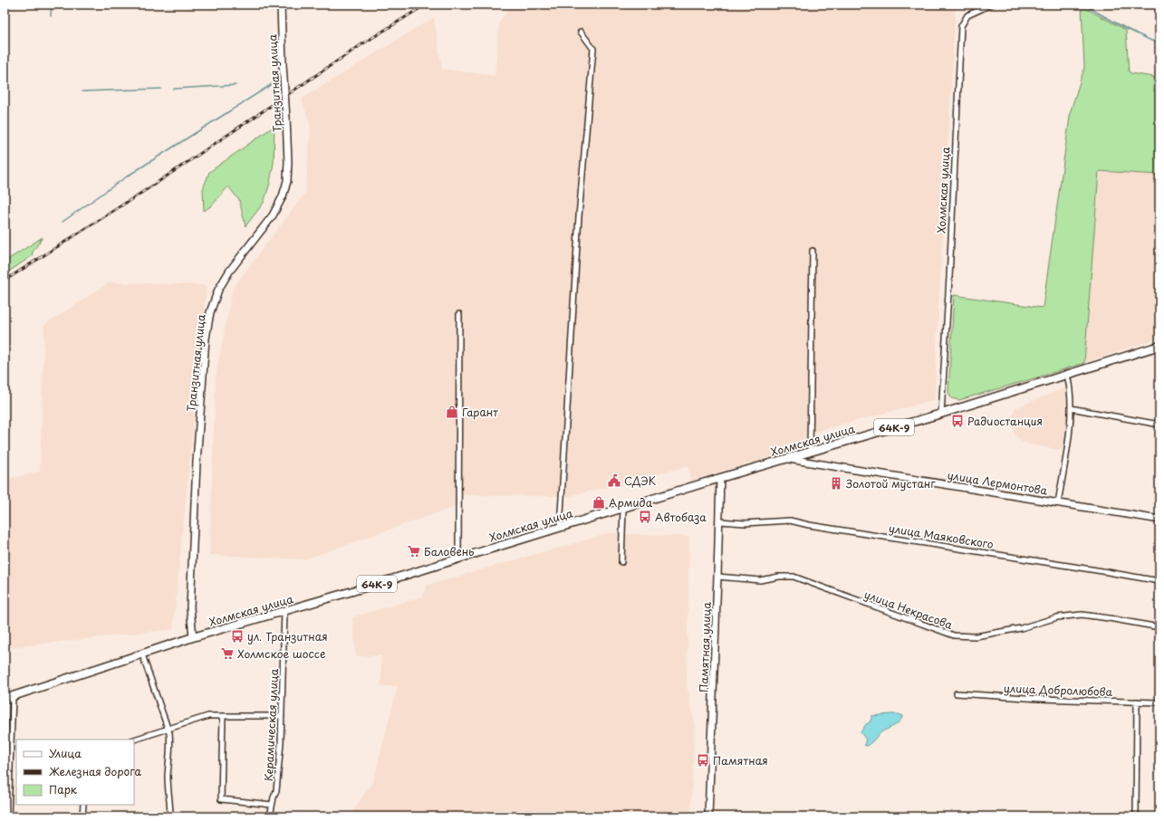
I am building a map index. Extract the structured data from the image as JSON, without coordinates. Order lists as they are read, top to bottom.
{
  "streets": {
    "main road": ["Холмская улица", "64К-9"],
    "street": [
      "Транзитная улица",
      "улица Лермонтова",
      "улица Маяковского",
      "улица Некрасова",
      "Памятная улица",
      "улица Добролюбова",
      "Керамическая улица"
    ]
  },
  "crossings": [
    ["Транзитная улица", "Холмская улица"],
    ["Холмская улица", "улица Лермонтова"],
    ["Холмская улица", "Памятная улица"],
    ["Холмская улица", "Керамическая улица"],
    ["улица Маяковского", "Памятная улица"],
    ["улица Некрасова", "Памятная улица"]
  ],
  "places": {
    "shop": ["Гарант", "Армида"],
    "bus stop": [
      "Радиостанция",
      "Автобаза",
      "ул. Транзитная",
      "Памятная"
    ],
    "public building": ["СДЭК"],
    "building": ["Золотой мустанг"],
    "supermarket": ["Баловень", "Холмское шоссе"]
  },
  "legend": ["Улица", "Железная дорога", "Парк"]
}
